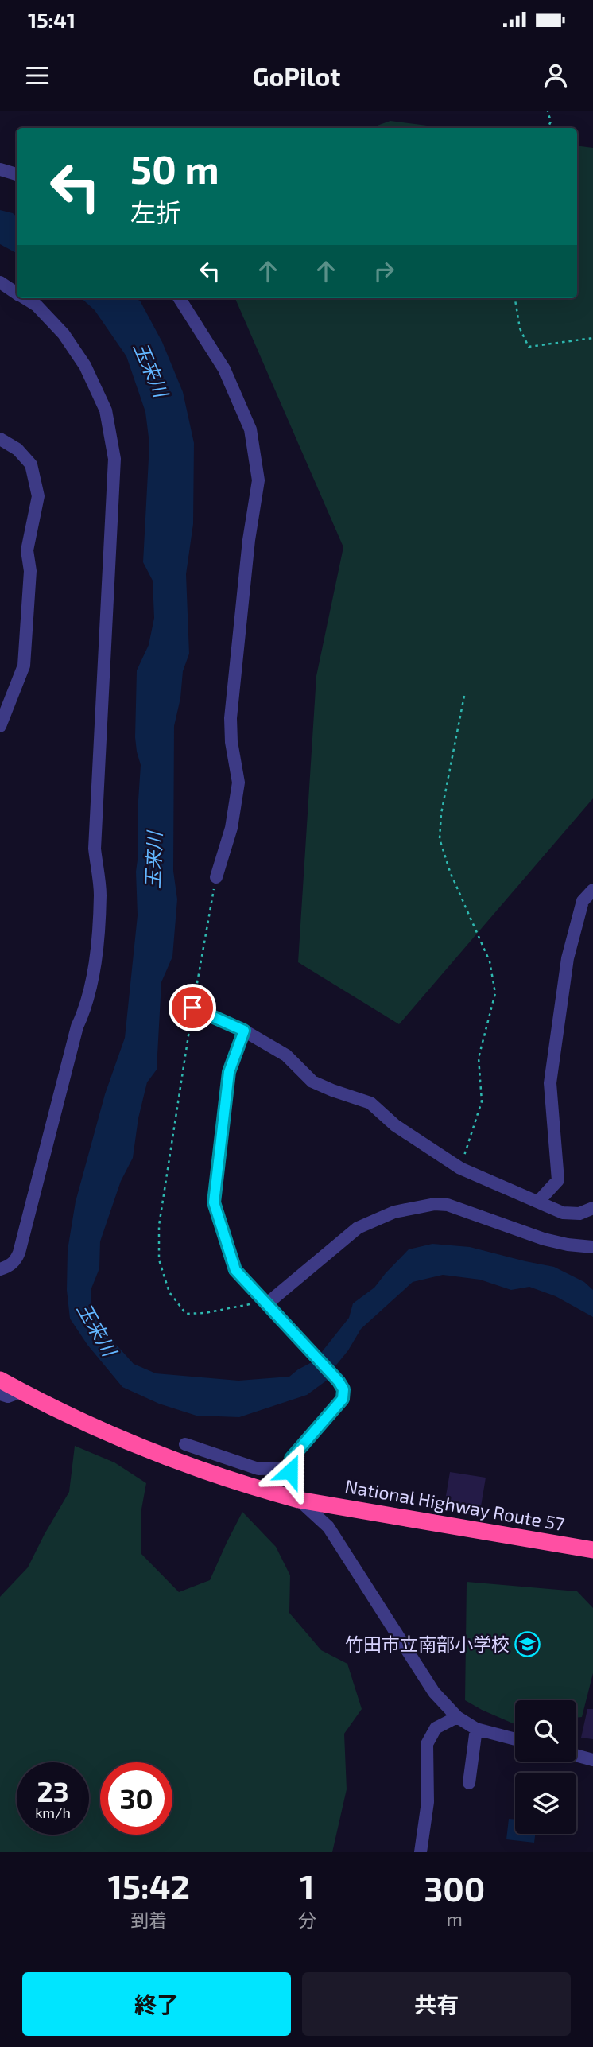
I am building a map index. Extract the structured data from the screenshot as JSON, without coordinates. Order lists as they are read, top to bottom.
{
  "streets": {
    "highway": ["National Highway Route 57"]
  },
  "water": ["玉来川"],
  "places": {
    "school or university": ["竹田市立南部小学校"]
  },
  "page": {
    "status": "15:41",
    "header": "GoPilot",
    "turn": ["50 m", "左折"],
    "speed": "23 km/h",
    "limit": "30",
    "eta": [
      "15:42",
      "到着",
      "1",
      "分",
      "300",
      "m"
    ],
    "buttons": ["終了", "共有"]
  }
}
